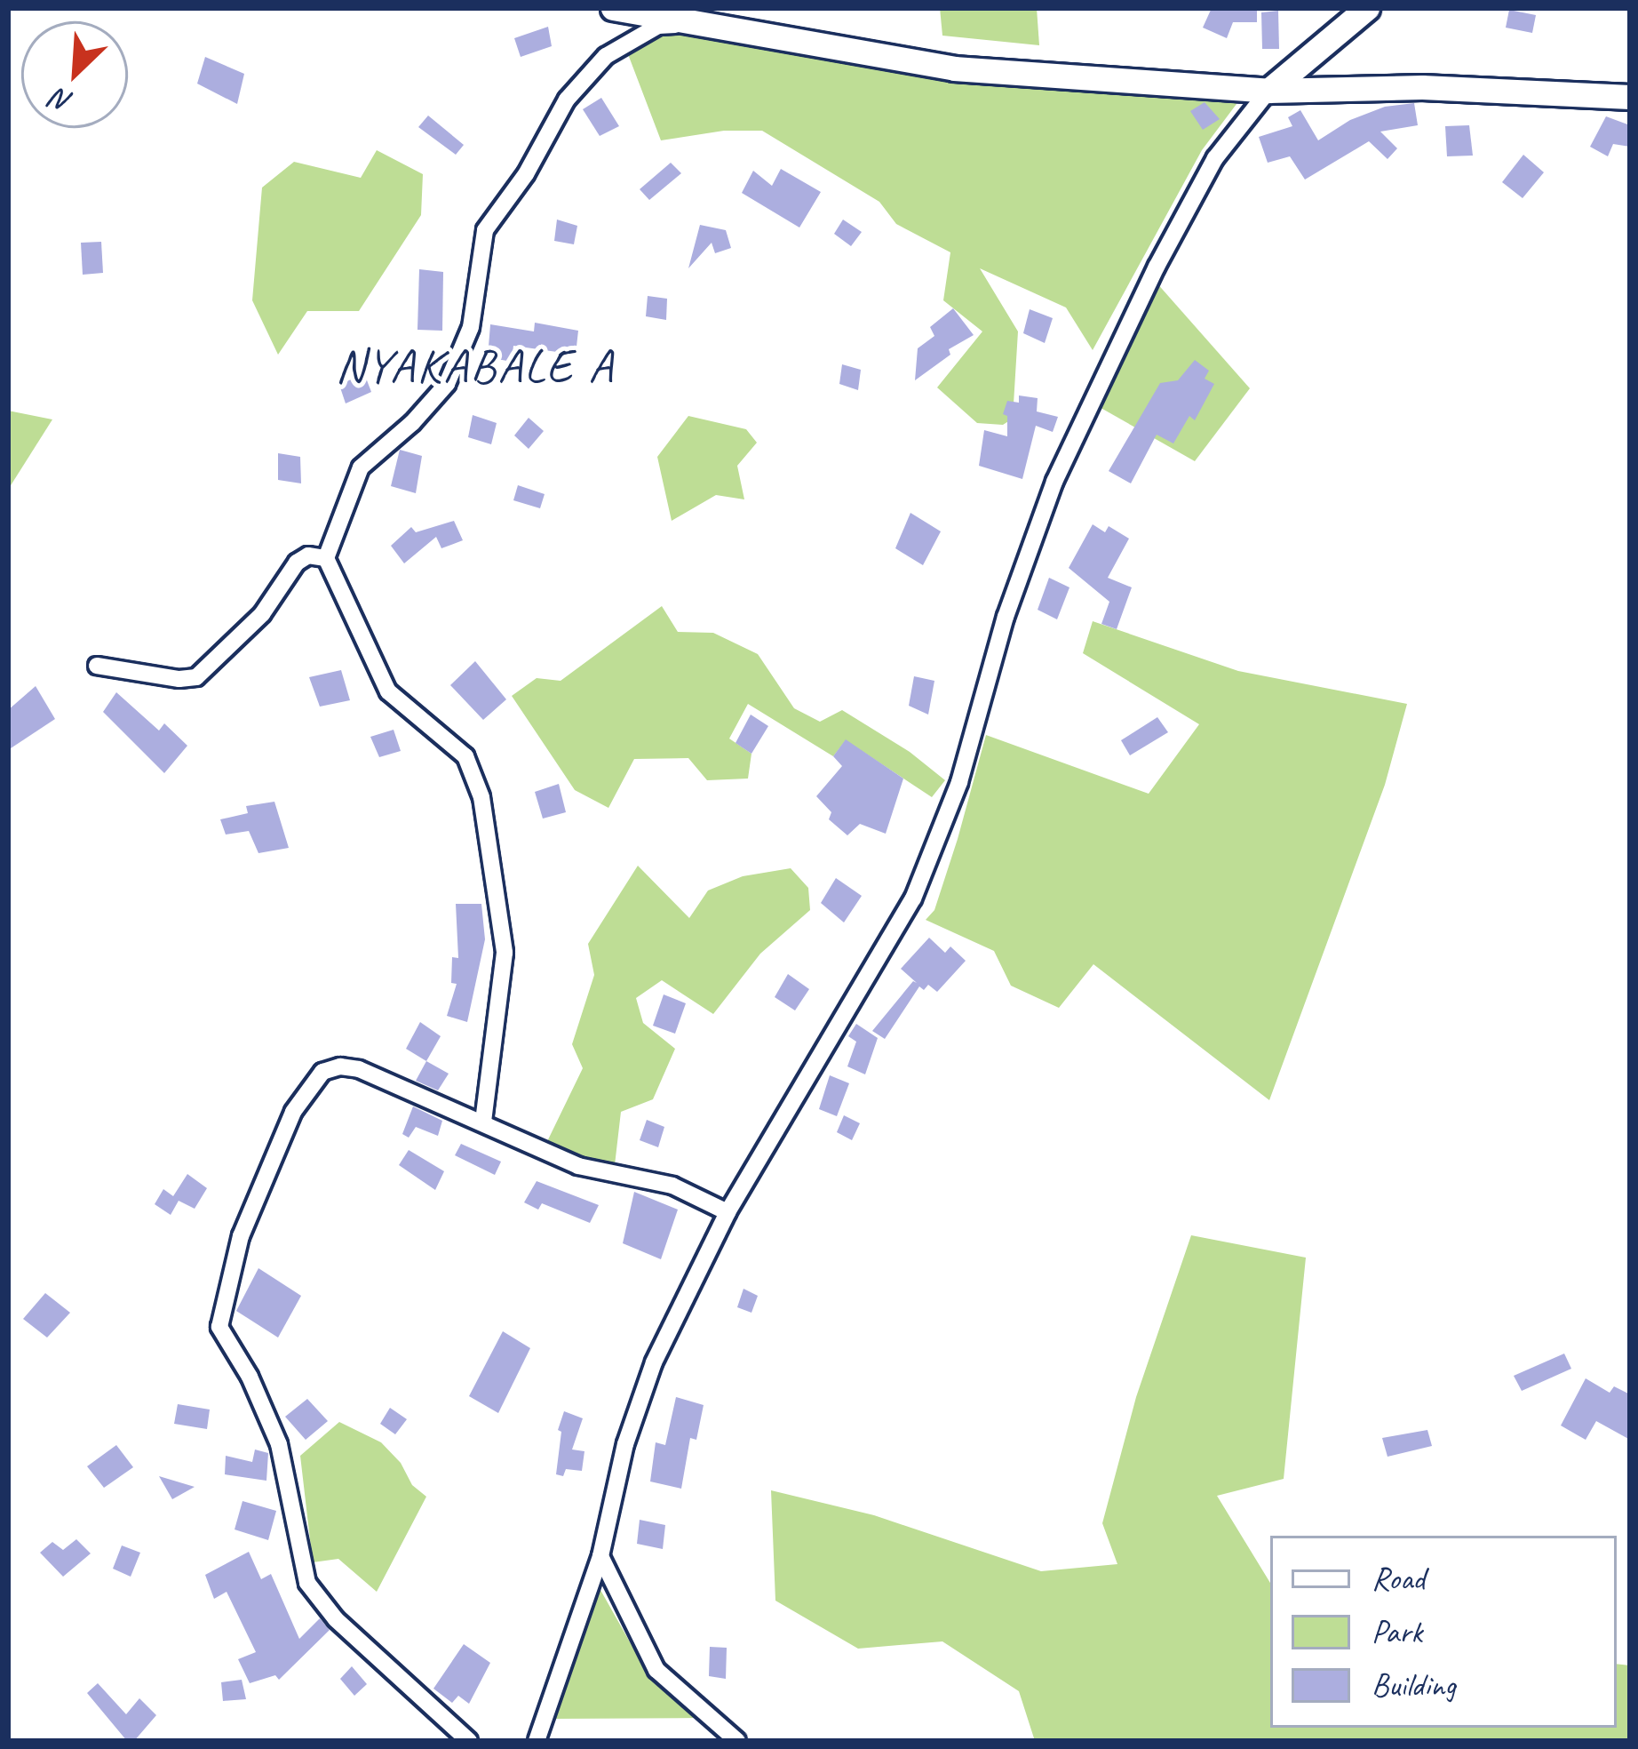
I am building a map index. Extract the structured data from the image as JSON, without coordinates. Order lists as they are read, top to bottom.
{
  "districts": ["NYAKABALE A"],
  "legend": ["Road", "Park", "Building"],
  "north": "bottom left"
}
